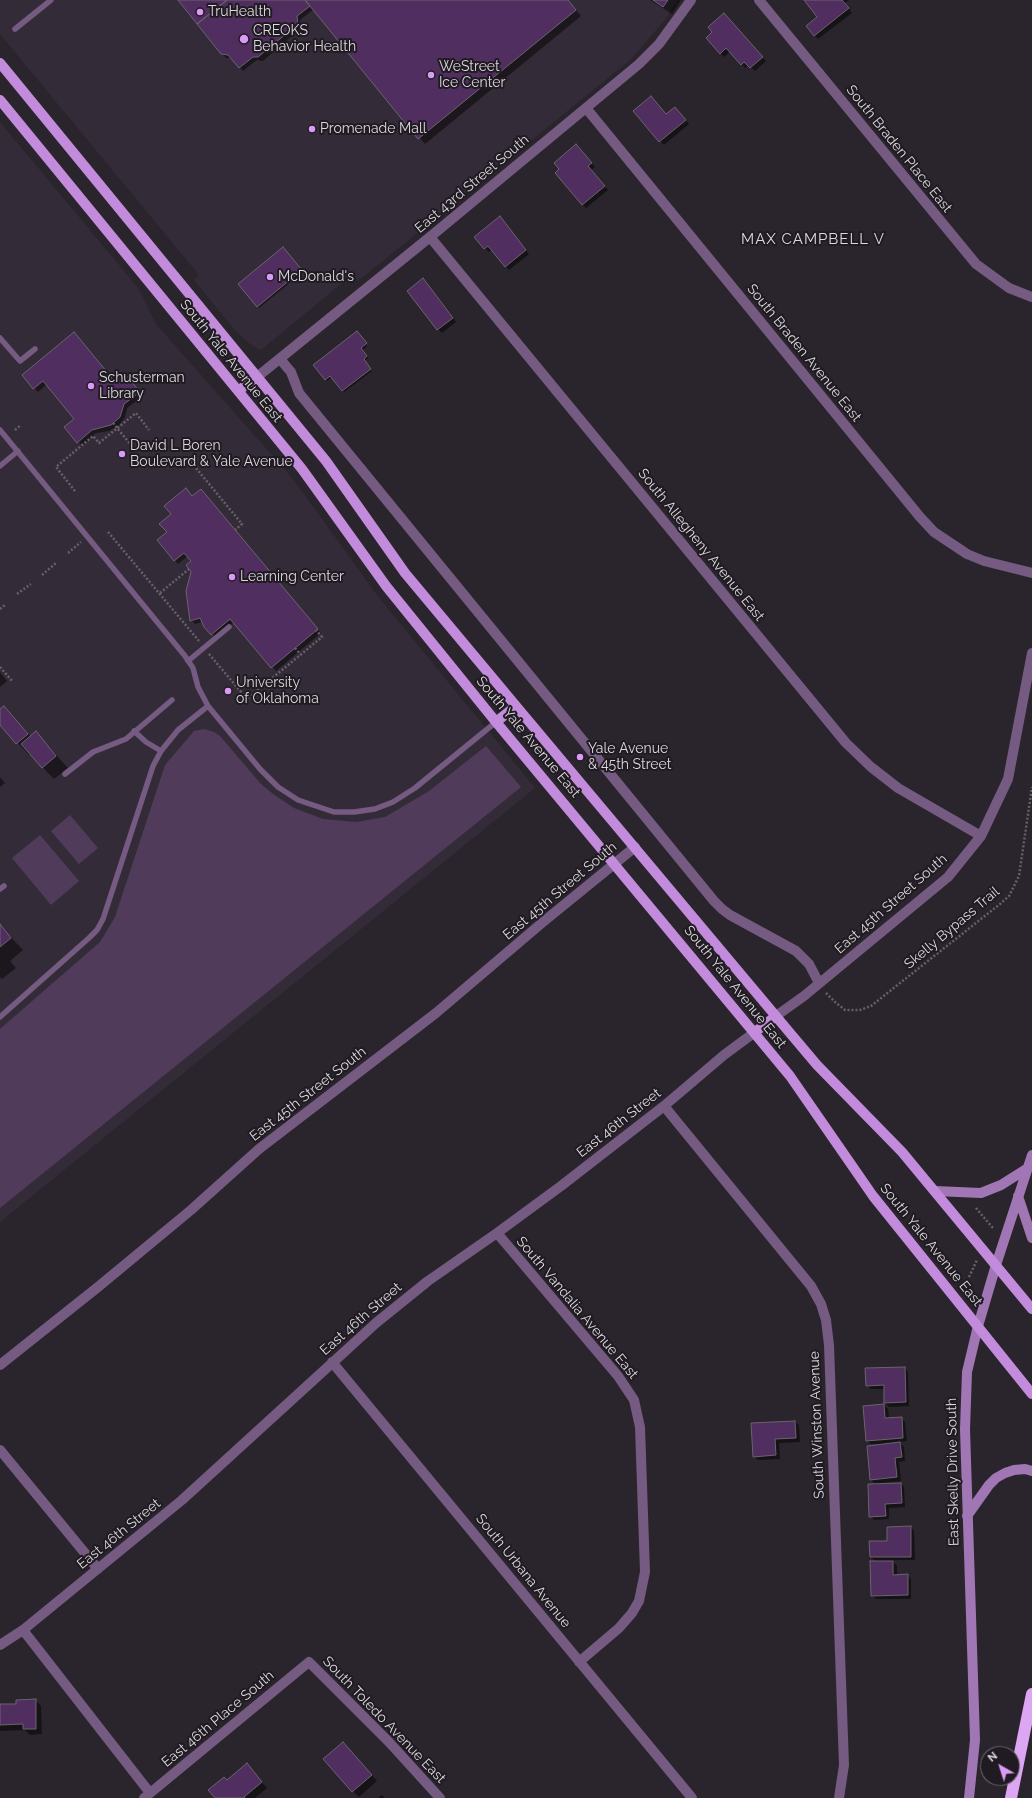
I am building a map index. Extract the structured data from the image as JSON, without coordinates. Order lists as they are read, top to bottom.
{
  "streets": {
    "main road": ["South Yale Avenue East", "East Skelly Drive South"],
    "street": [
      "South Braden Place East",
      "East 43rd Street South",
      "South Braden Avenue East",
      "South Allegheny Avenue East",
      "East 45th Street South",
      "East 46th Street",
      "South Vandalia Avenue East",
      "South Winston Avenue",
      "South Urbana Avenue",
      "East 46th Place South",
      "South Toledo Avenue East"
    ],
    "path": ["Skelly Bypass Trail"]
  },
  "crossings": [
    ["East 43rd Street South", "South Braden Avenue East"],
    ["East 43rd Street South", "South Yale Avenue East"],
    ["East 43rd Street South", "South Allegheny Avenue East"],
    ["South Yale Avenue East", "East 45th Street South"],
    ["South Yale Avenue East", "East 46th Street"],
    ["South Yale Avenue East", "East Skelly Drive South"],
    ["South Allegheny Avenue East", "East 45th Street South"],
    ["East 45th Street South", "Skelly Bypass Trail"],
    ["East 46th Street", "South Vandalia Avenue East"],
    ["East 46th Street", "South Winston Avenue"],
    ["East 46th Street", "South Urbana Avenue"],
    ["South Vandalia Avenue East", "South Urbana Avenue"],
    ["East 46th Place South", "South Toledo Avenue East"]
  ],
  "districts": ["MAX CAMPBELL V"],
  "places": [
    "TruHealth",
    "CREOKS Behavior Health",
    "WeStreet Ice Center",
    "Promenade Mall",
    "McDonald's",
    "Schusterman Library",
    "David L Boren Boulevard & Yale Avenue",
    "Learning Center",
    "University of Oklahoma",
    "Yale Avenue & 45th Street"
  ],
  "north": "top left"
}
